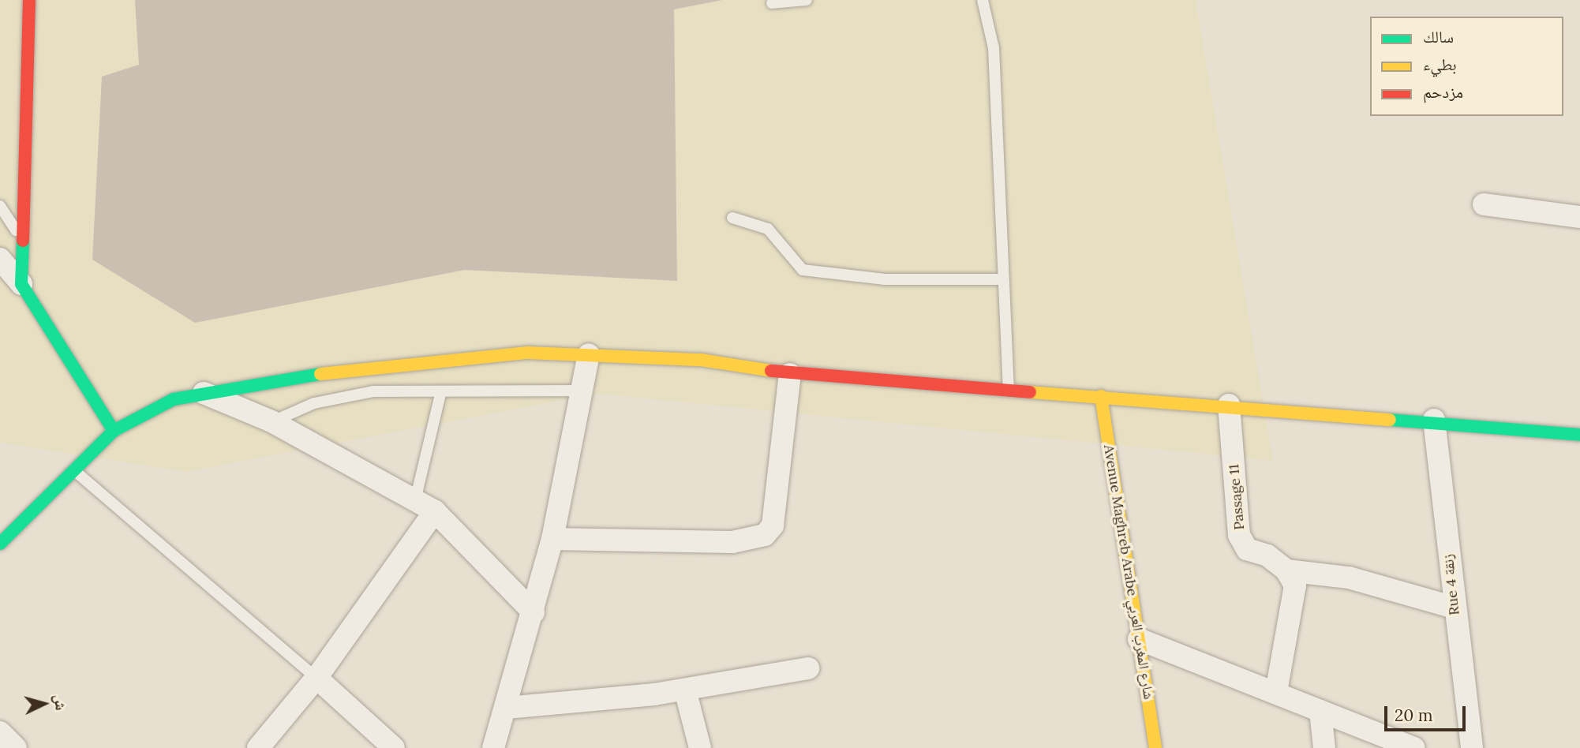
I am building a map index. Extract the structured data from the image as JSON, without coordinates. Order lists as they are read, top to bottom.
{
  "streets": {
    "street": ["Passage 11", "Avenue Maghreb Arabe شارع المغرب العربي", "Rue 4 زنقة"]
  },
  "legend": ["سالك", "بطيء", "مزدحم"],
  "scale_bar": "20 m",
  "north": "right"
}
